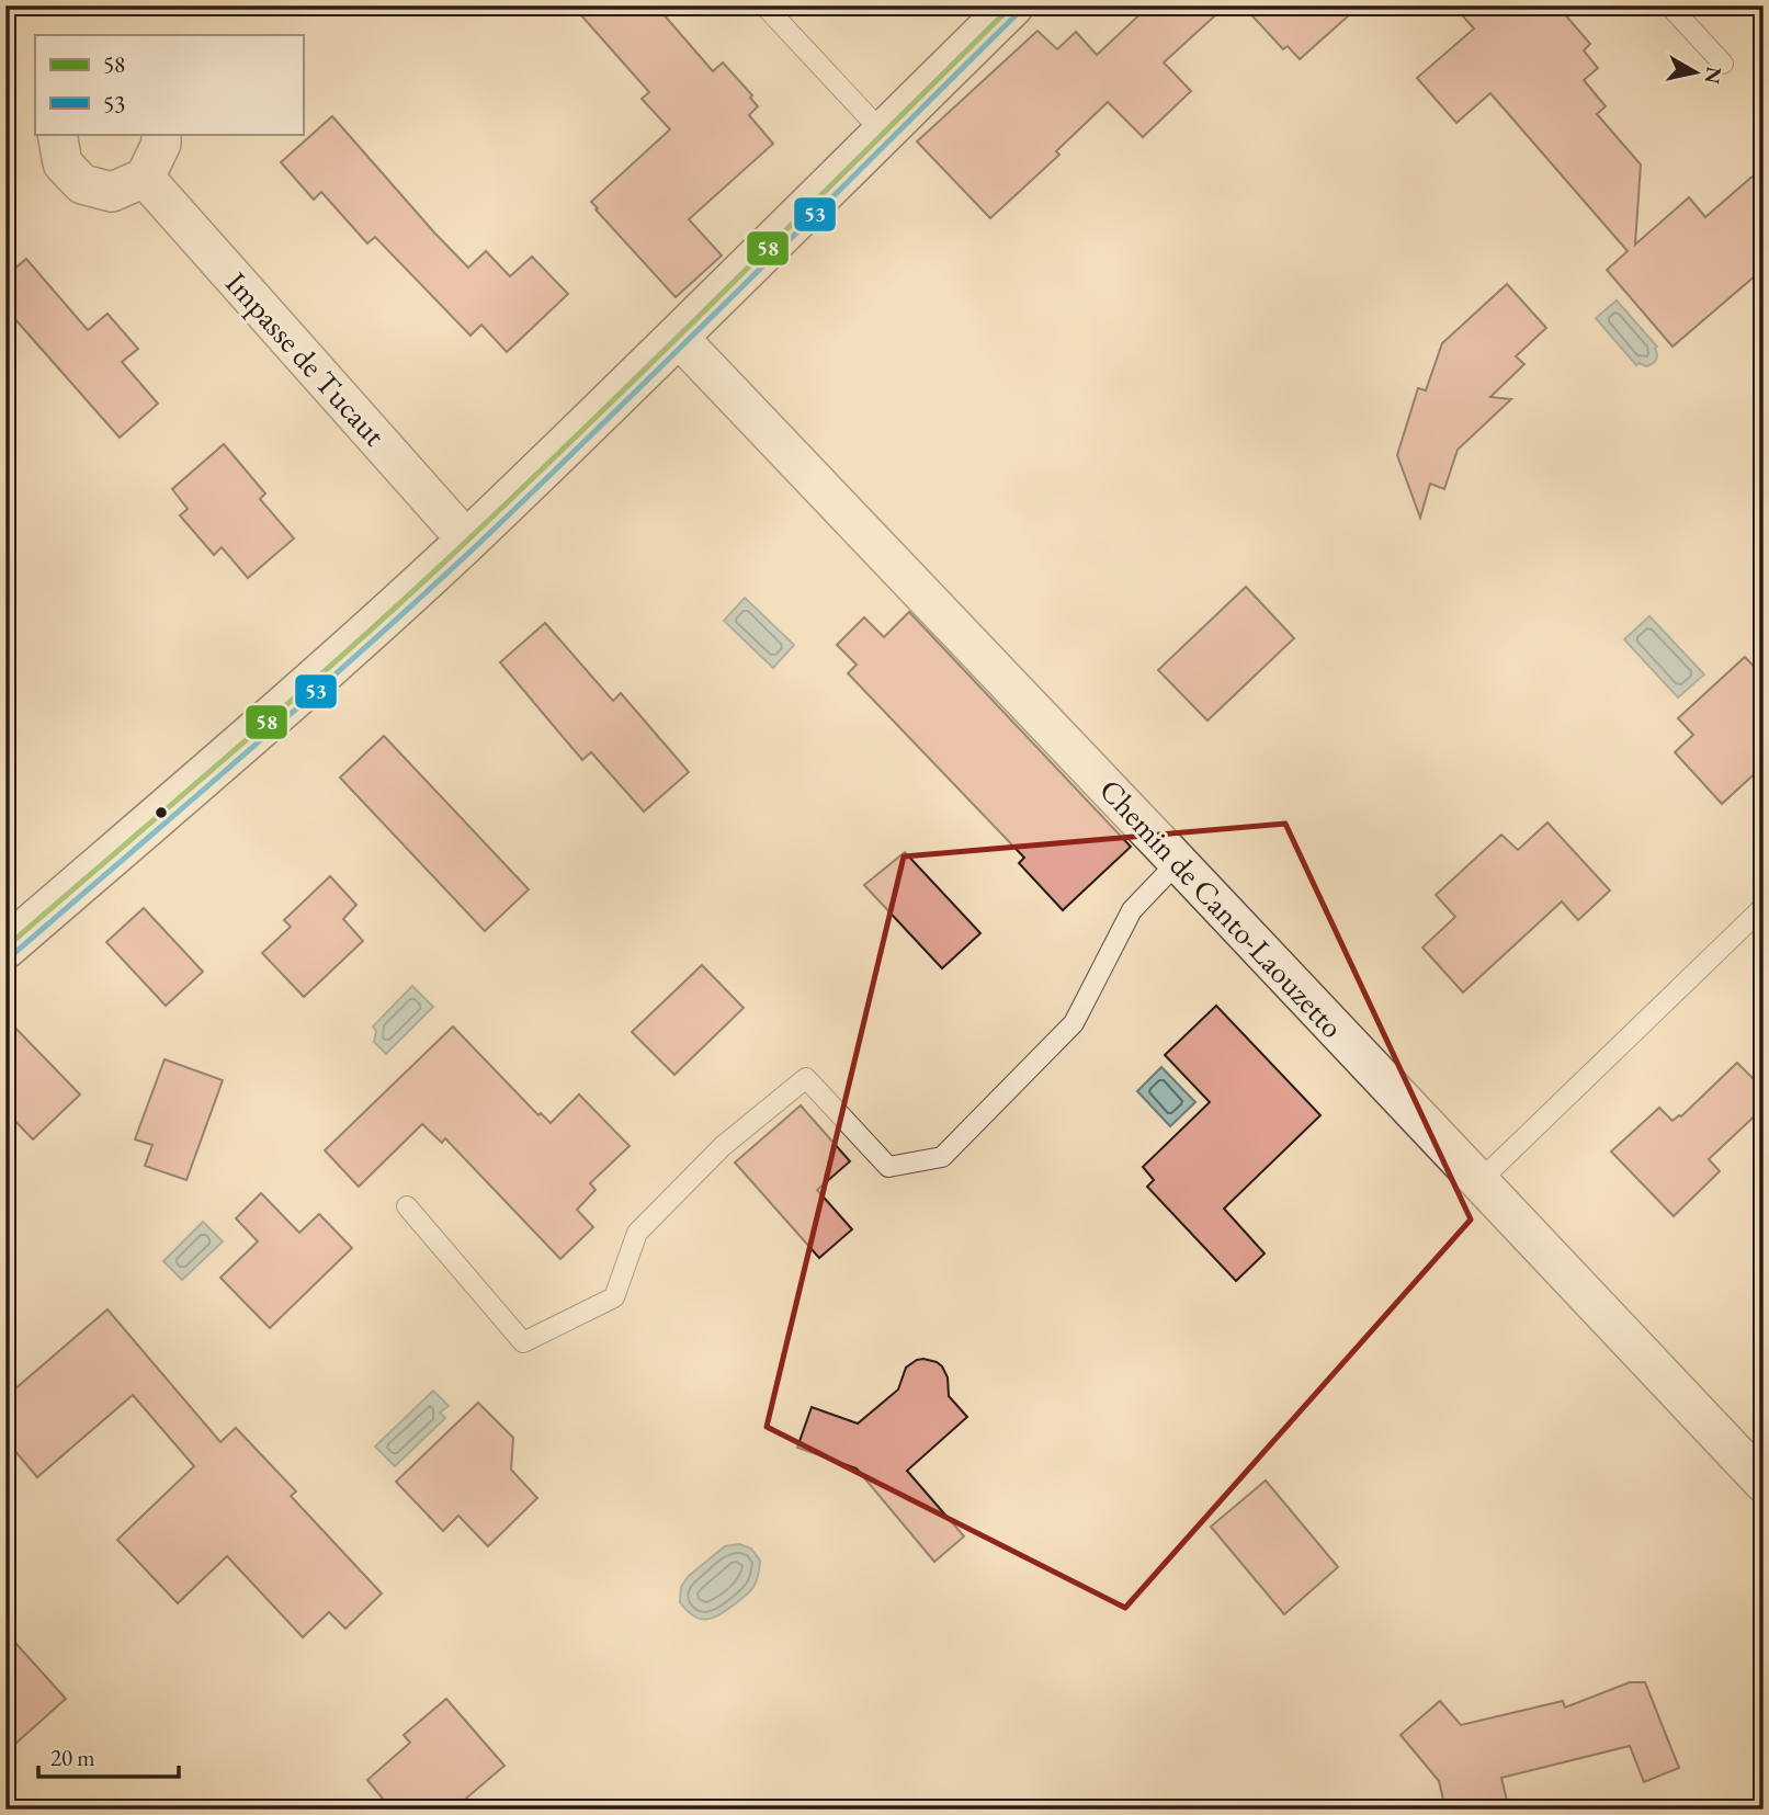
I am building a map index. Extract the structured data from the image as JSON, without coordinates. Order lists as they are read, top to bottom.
{
  "streets": {
    "street": ["Impasse de Tucaut", "Chemin de Canto-Laouzetto"]
  },
  "lines": ["transit line 58", "transit line 53"],
  "legend": ["58", "53"],
  "scale_bar": "20 m",
  "north": "right"
}
